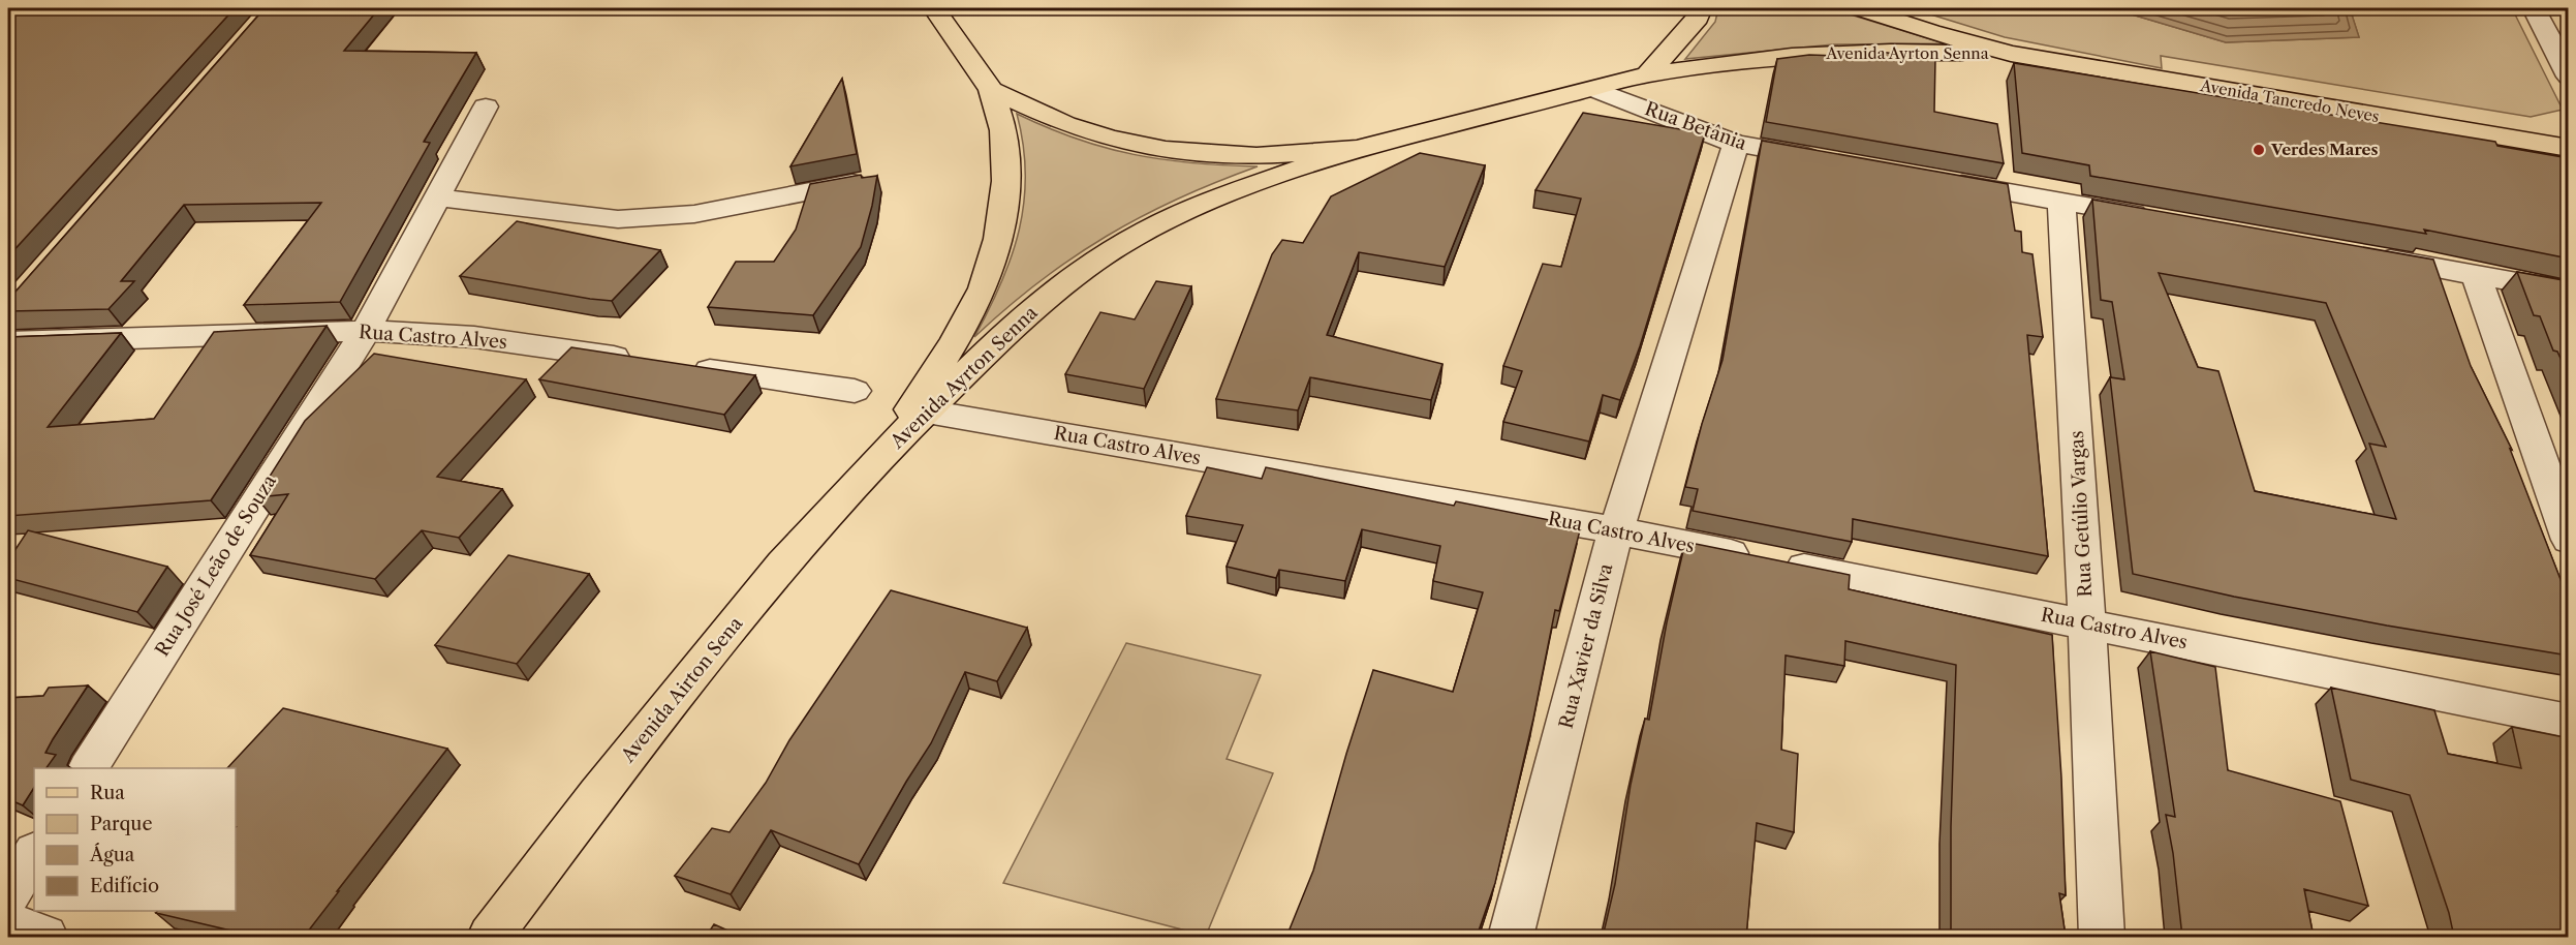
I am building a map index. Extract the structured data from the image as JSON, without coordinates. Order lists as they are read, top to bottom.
{
  "streets": {
    "main road": ["Avenida Ayrton Senna", "Avenida Tancredo Neves", "Avenida Airton Sena"],
    "street": [
      "Rua Betânia",
      "Rua Castro Alves",
      "Rua Getúlio Vargas",
      "Rua José Leão de Souza",
      "Rua Xavier da Silva"
    ]
  },
  "crossings": [
    ["Avenida Ayrton Senna", "Avenida Tancredo Neves"],
    ["Avenida Ayrton Senna", "Rua Betânia"],
    ["Avenida Ayrton Senna", "Rua Castro Alves"],
    ["Avenida Ayrton Senna", "Avenida Airton Sena"],
    ["Rua Betânia", "Rua Xavier da Silva"],
    ["Rua Castro Alves", "Rua Getúlio Vargas"],
    ["Rua Castro Alves", "Rua José Leão de Souza"],
    ["Rua Castro Alves", "Rua Xavier da Silva"]
  ],
  "places": ["Verdes Mares"],
  "legend": [
    "Rua",
    "Parque",
    "Água",
    "Edifício"
  ]
}
